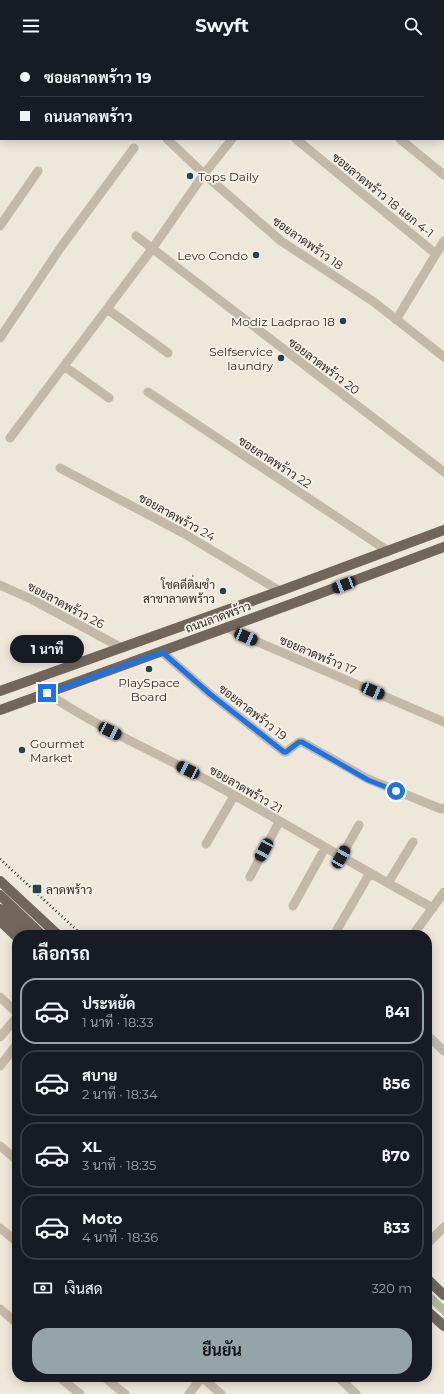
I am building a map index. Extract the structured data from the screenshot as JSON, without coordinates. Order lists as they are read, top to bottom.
{
  "streets": {
    "main road": ["ถนนลาดพร้าว"],
    "street": [
      "ซอยลาดพร้าว 18 แยก 4-1",
      "ซอยลาดพร้าว 18",
      "ซอยลาดพร้าว 20",
      "ซอยลาดพร้าว 22",
      "ซอยลาดพร้าว 24",
      "ซอยลาดพร้าว 26",
      "ซอยลาดพร้าว 17",
      "ซอยลาดพร้าว 19",
      "ซอยลาดพร้าว 21"
    ]
  },
  "crossings": [
    ["ซอยลาดพร้าว 22", "ถนนลาดพร้าว"],
    ["ซอยลาดพร้าว 24", "ถนนลาดพร้าว"],
    ["ซอยลาดพร้าว 26", "ถนนลาดพร้าว"],
    ["ถนนลาดพร้าว", "ซอยลาดพร้าว 17"],
    ["ถนนลาดพร้าว", "ซอยลาดพร้าว 19"],
    ["ถนนลาดพร้าว", "ซอยลาดพร้าว 21"]
  ],
  "places": {
    "other": [
      "Tops Daily",
      "Levo Condo",
      "Modiz Ladprao 18",
      "Selfservice laundry",
      "โชคดีติ่มซำ สาขาลาดพร้าว",
      "PlaySpace Board",
      "Gourmet Market"
    ],
    "transit": ["ลาดพร้าว"]
  },
  "page": {
    "header": "Swyft",
    "banner": ["ซอยลาดพร้าว 19", "ถนนลาดพร้าว"],
    "bubble": "1 นาที",
    "heading": "เลือกรถ",
    "list": [
      {
        "name": "ประหยัด",
        "note": "1 นาที · 18:33",
        "value": "฿41"
      },
      {
        "name": "สบาย",
        "note": "2 นาที · 18:34",
        "value": "฿56"
      },
      {
        "name": "XL",
        "note": "3 นาที · 18:35",
        "value": "฿70"
      },
      {
        "name": "Moto",
        "note": "4 นาที · 18:36",
        "value": "฿33"
      }
    ],
    "pay": ["เงินสด", "320 m"],
    "buttons": "ยืนยัน"
  }
}
